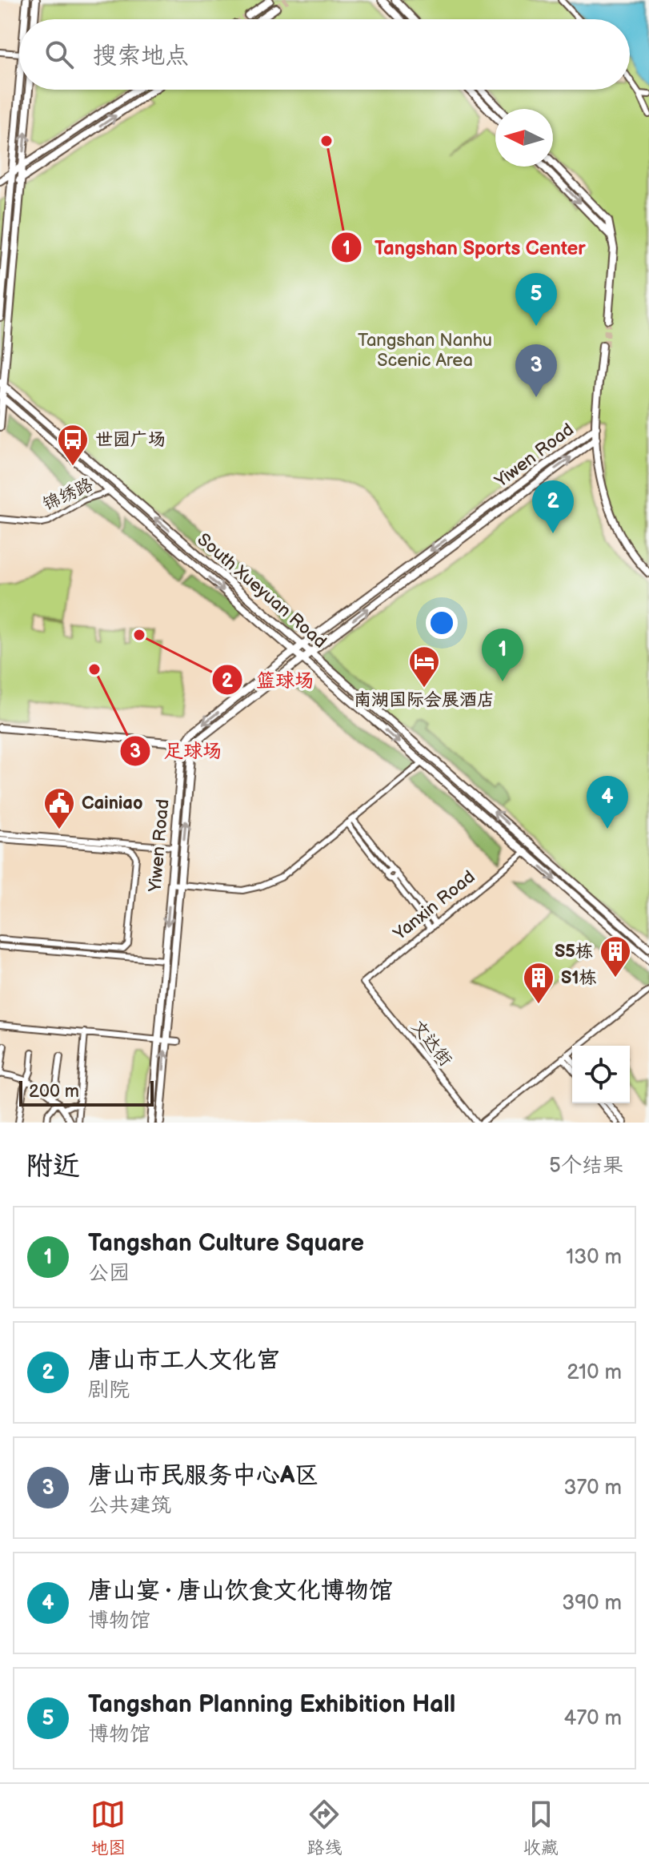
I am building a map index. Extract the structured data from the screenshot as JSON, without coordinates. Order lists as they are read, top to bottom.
{
  "streets": {
    "main road": ["Yiwen Road", "South Xueyuan Road"],
    "street": ["锦绣路", "Yanxin Road", "文达街"]
  },
  "crossings": [
    ["Yiwen Road", "South Xueyuan Road"],
    ["锦绣路", "South Xueyuan Road"],
    ["South Xueyuan Road", "Yanxin Road"],
    ["Yanxin Road", "文达街"]
  ],
  "parks": ["Tangshan Nanhu Scenic Area"],
  "places": {
    "other": ["Tangshan Sports Center", "篮球场", "足球场"],
    "bus stop": ["世园广场"],
    "hotel": ["南湖国际会展酒店"],
    "public building": ["Cainiao"],
    "building": ["S5栋", "S1栋"]
  },
  "scale_bar": "200 m",
  "north": "left",
  "page": {
    "search": "搜索地点",
    "pins": [
      "5",
      "3",
      "2",
      "1",
      "4"
    ],
    "scale": "200 m",
    "heading": ["附近", "5个结果"],
    "list": [
      {
        "mark": "1",
        "name": "Tangshan Culture Square",
        "note": "公园",
        "value": "130 m"
      },
      {
        "mark": "2",
        "name": "唐山市工人文化宫",
        "note": "剧院",
        "value": "210 m"
      },
      {
        "mark": "3",
        "name": "唐山市民服务中心A区",
        "note": "公共建筑",
        "value": "370 m"
      },
      {
        "mark": "4",
        "name": "唐山宴 · 唐山饮食文化博物馆",
        "note": "博物馆",
        "value": "390 m"
      },
      {
        "mark": "5",
        "name": "Tangshan Planning Exhibition Hall",
        "note": "博物馆",
        "value": "470 m"
      }
    ],
    "nav": ["地图", "路线", "收藏"]
  }
}
